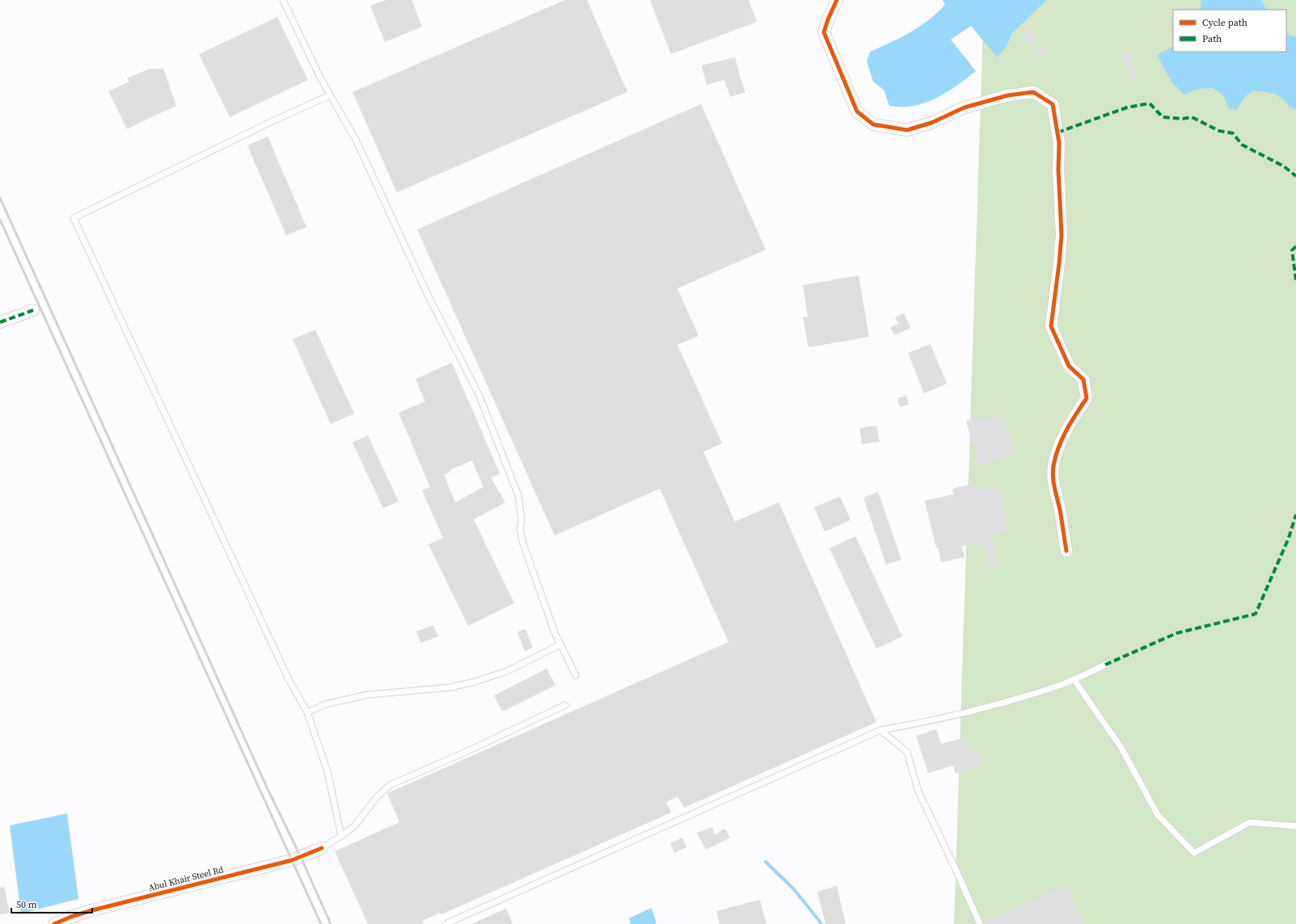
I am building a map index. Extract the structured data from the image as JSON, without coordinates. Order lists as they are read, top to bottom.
{
  "streets": {
    "street": ["Abul Khair Steel Rd"]
  },
  "legend": ["Cycle path", "Path"],
  "scale_bar": "50 m"
}
